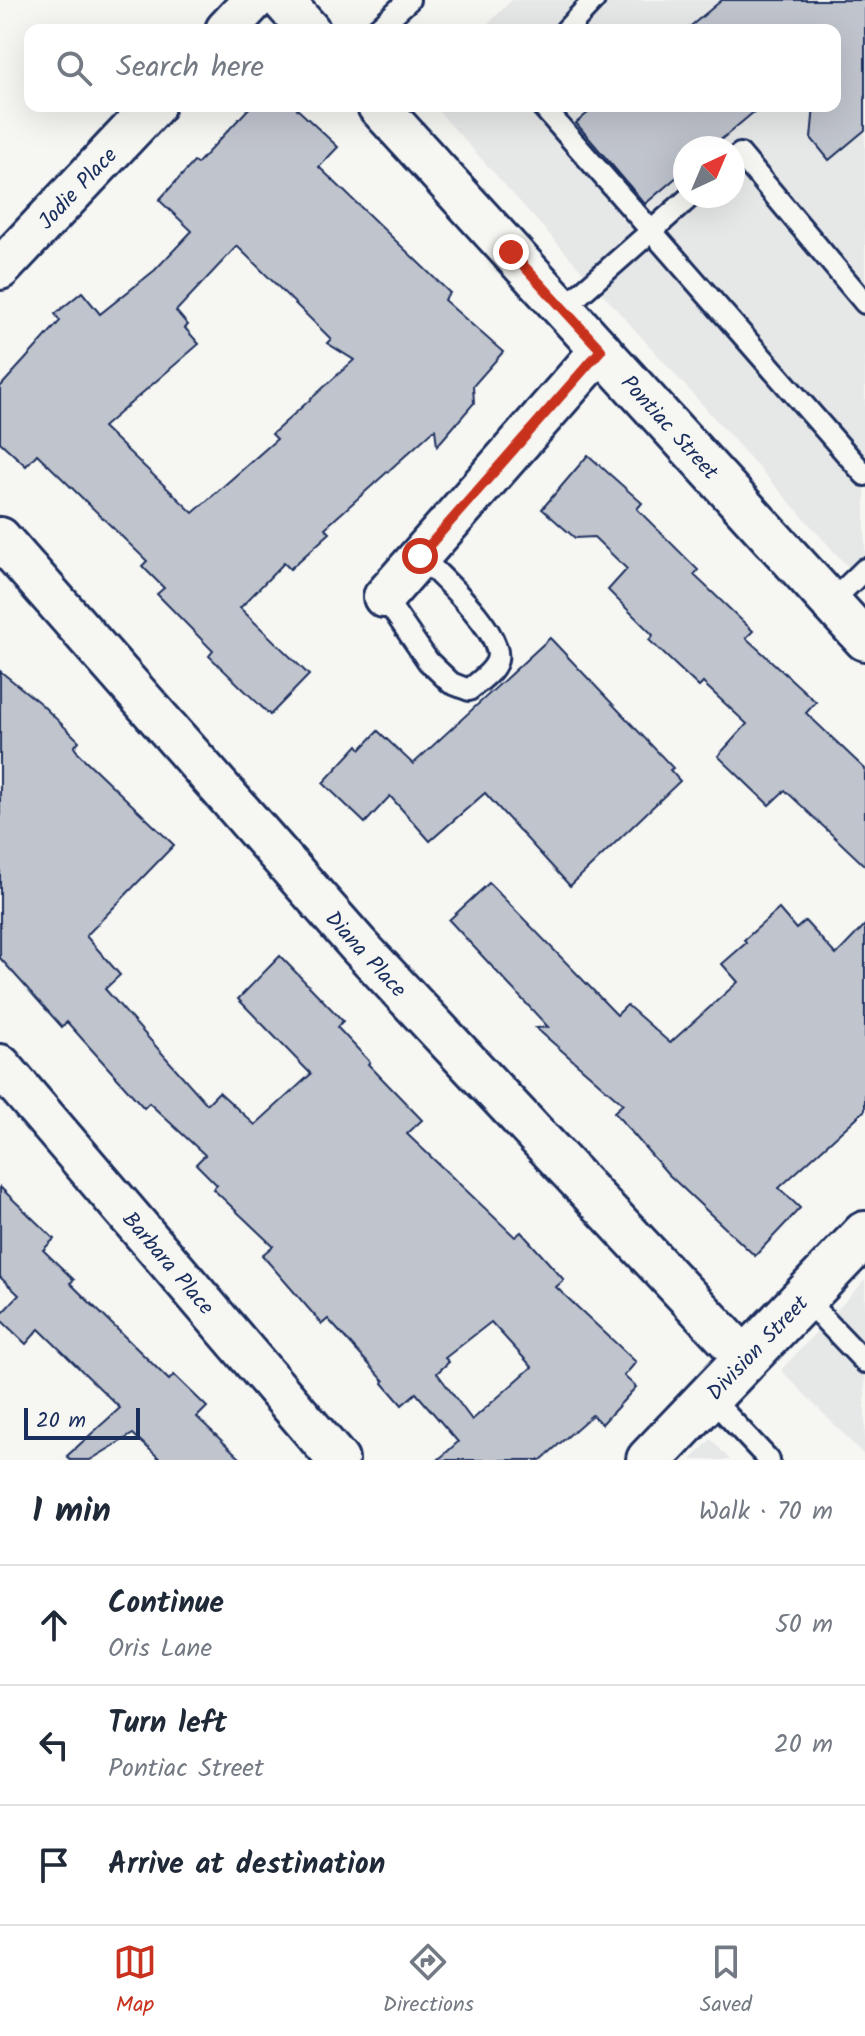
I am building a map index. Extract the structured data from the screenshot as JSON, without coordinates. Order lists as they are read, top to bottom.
{
  "streets": {
    "street": [
      "Jodie Place",
      "Pontiac Street",
      "Diana Place",
      "Barbara Place",
      "Division Street"
    ]
  },
  "crossings": [
    ["Diana Place", "Division Street"]
  ],
  "scale_bar": "20 m",
  "north": "top right",
  "page": {
    "search": "Search here",
    "scale": "20 m",
    "heading": ["1 min", "Walk · 70 m"],
    "list": [
      ["Continue", "Oris Lane", "50 m"],
      ["Turn left", "Pontiac Street", "20 m"],
      "Arrive at destination"
    ],
    "nav": ["Map", "Directions", "Saved"]
  }
}
